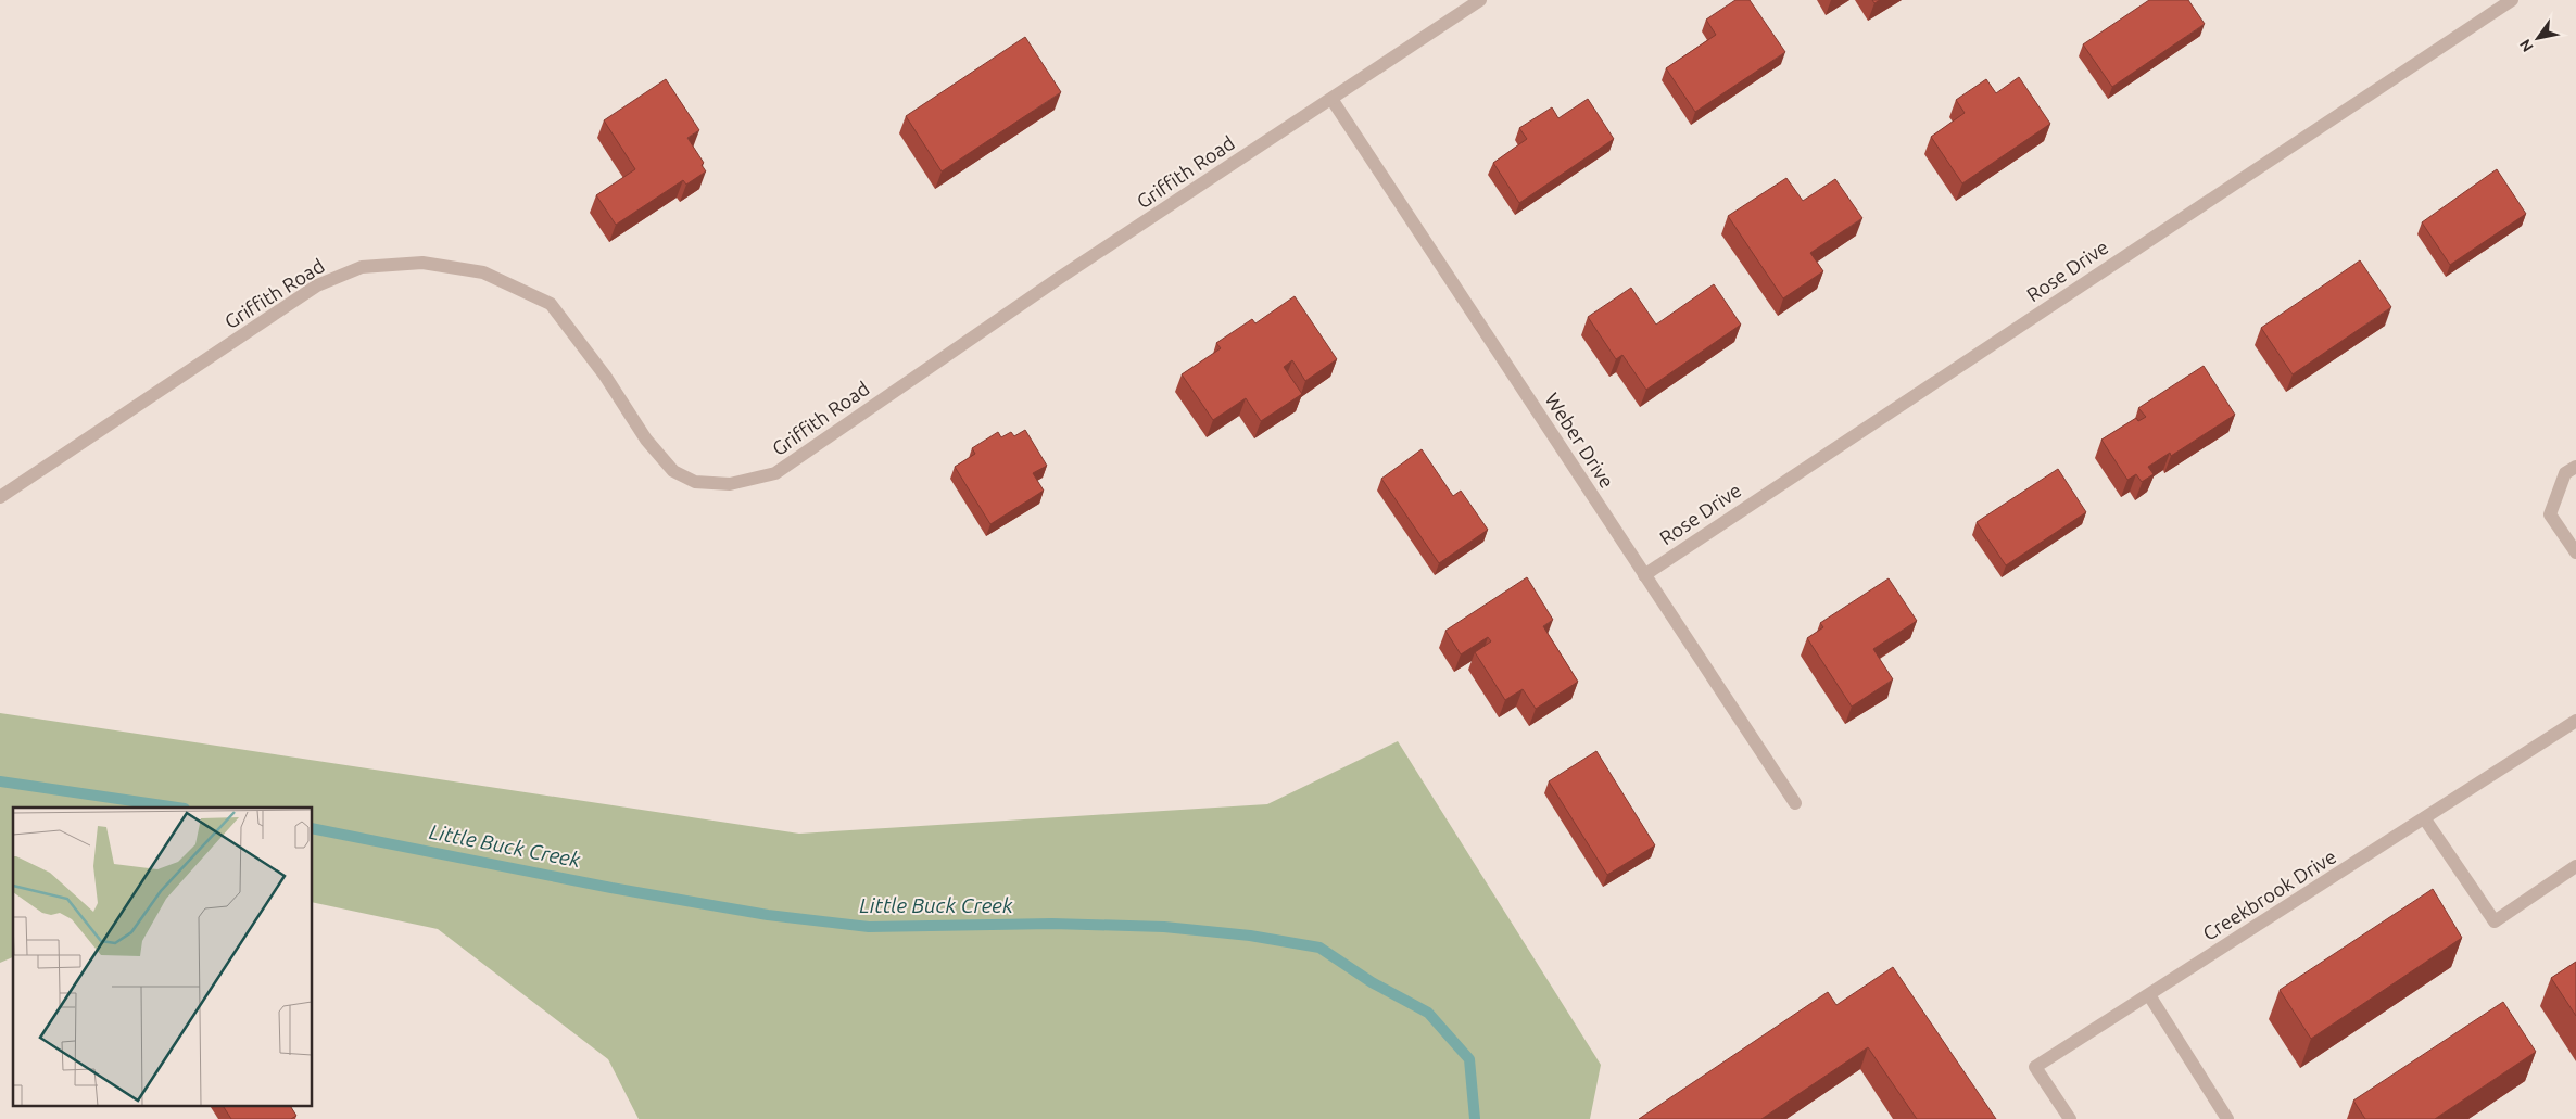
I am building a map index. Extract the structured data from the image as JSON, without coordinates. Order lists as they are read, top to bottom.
{
  "streets": {
    "street": [
      "Griffith Road",
      "Rose Drive",
      "Weber Drive",
      "Creekbrook Drive"
    ]
  },
  "crossings": [
    ["Griffith Road", "Weber Drive"],
    ["Rose Drive", "Weber Drive"]
  ],
  "water": ["Little Buck Creek"],
  "north": "bottom left"
}
